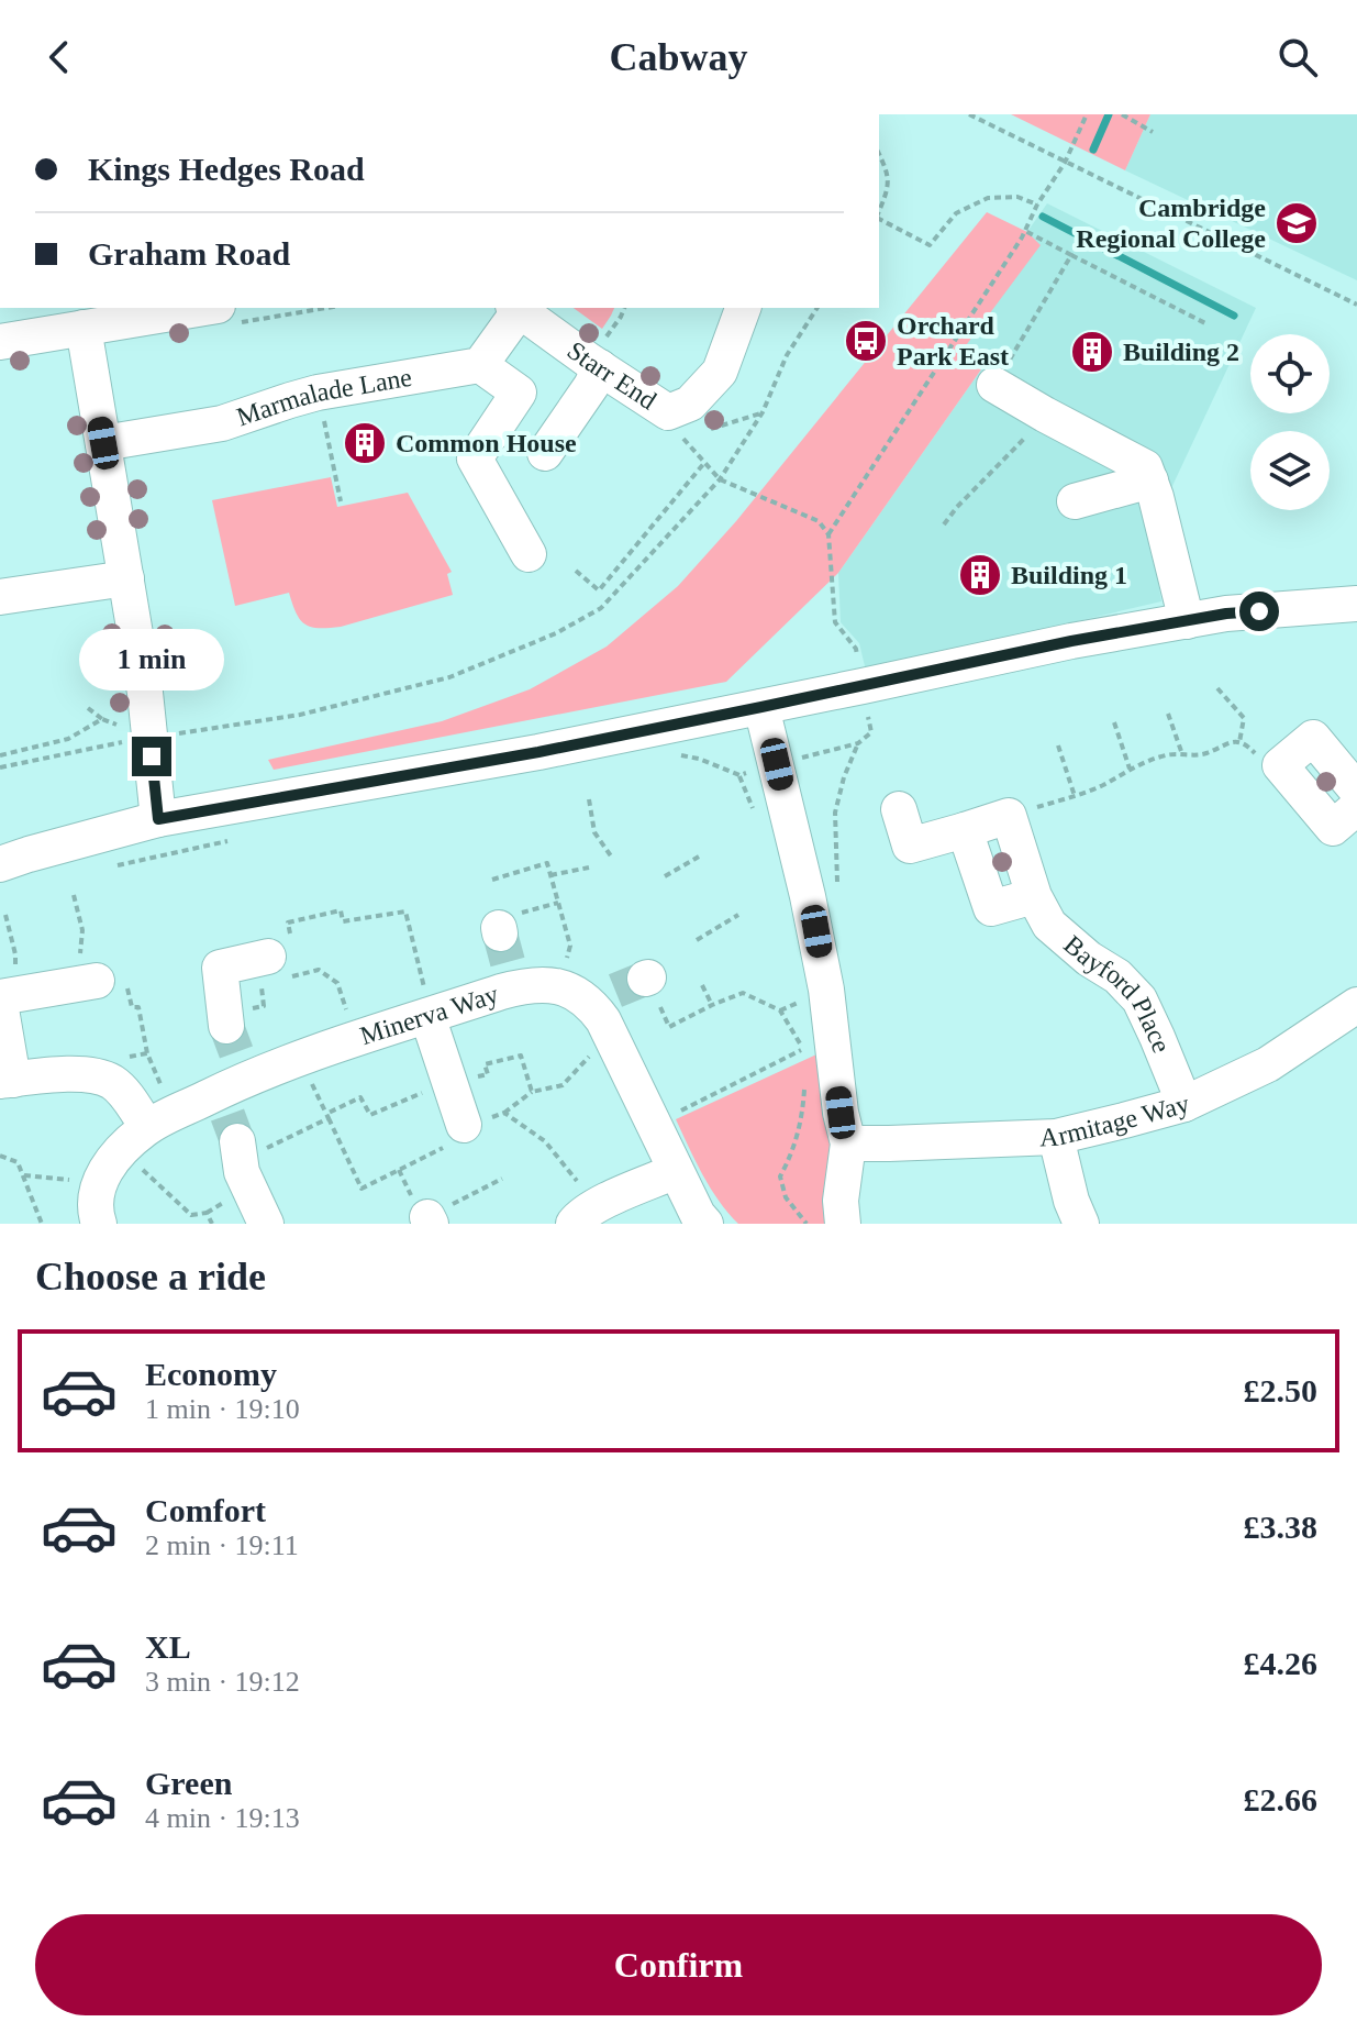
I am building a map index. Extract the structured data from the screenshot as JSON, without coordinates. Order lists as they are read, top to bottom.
{
  "streets": {
    "street": [
      "Starr End",
      "Marmalade Lane",
      "Bayford Place",
      "Minerva Way",
      "Armitage Way"
    ]
  },
  "crossings": [
    ["Bayford Place", "Armitage Way"]
  ],
  "places": {
    "school or university": ["Cambridge Regional College"],
    "bus stop": ["Orchard Park East"],
    "building": ["Building 2", "Common House", "Building 1"]
  },
  "page": {
    "header": "Cabway",
    "banner": ["Kings Hedges Road", "Graham Road"],
    "bubble": "1 min",
    "heading": "Choose a ride",
    "list": [
      {
        "name": "Economy",
        "note": "1 min · 19:10",
        "value": "£2.50"
      },
      {
        "name": "Comfort",
        "note": "2 min · 19:11",
        "value": "£3.38"
      },
      {
        "name": "XL",
        "note": "3 min · 19:12",
        "value": "£4.26"
      },
      {
        "name": "Green",
        "note": "4 min · 19:13",
        "value": "£2.66"
      }
    ],
    "buttons": "Confirm"
  }
}
